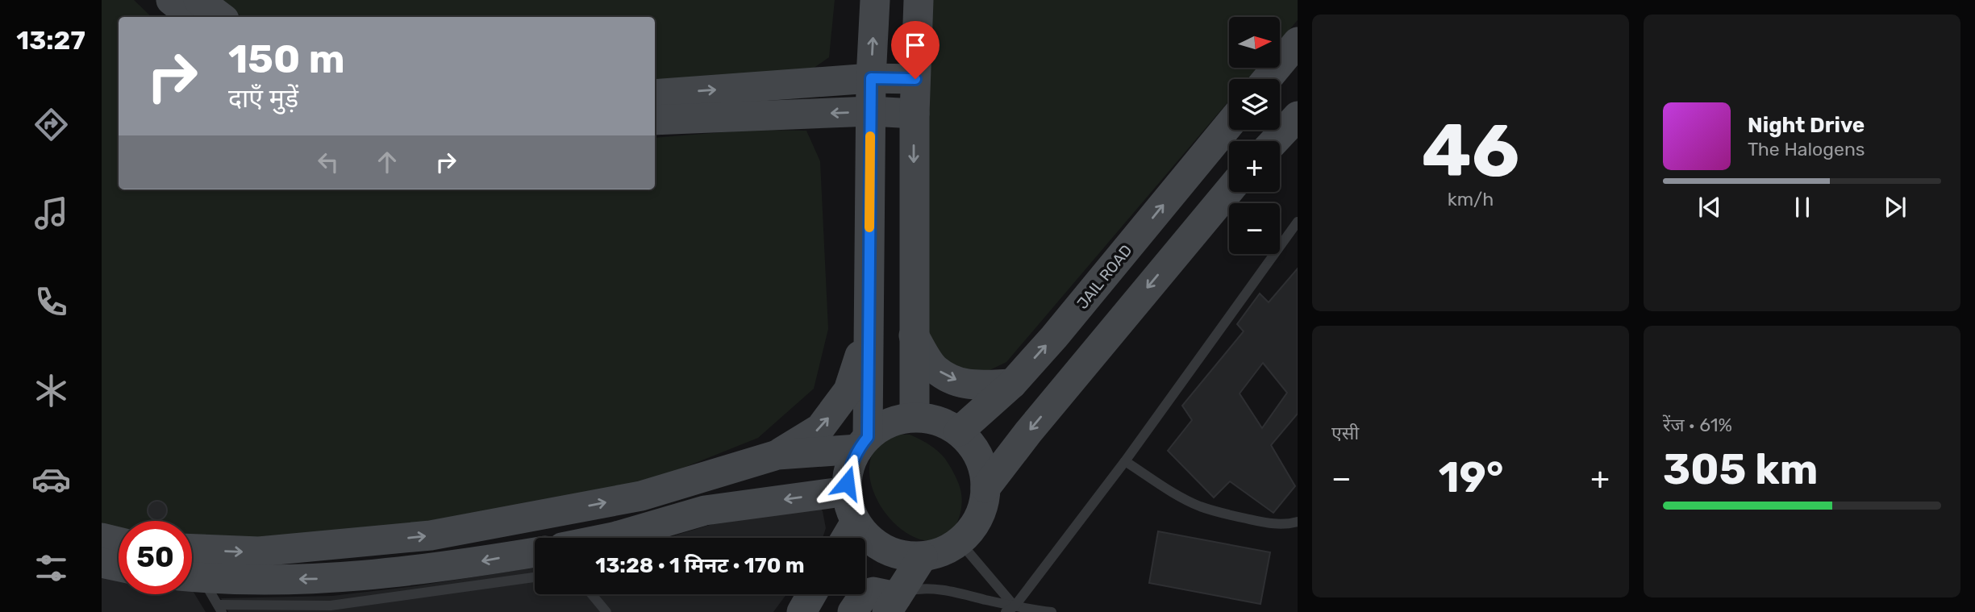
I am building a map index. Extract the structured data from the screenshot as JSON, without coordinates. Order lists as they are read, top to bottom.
{
  "streets": {
    "main road": ["JAIL ROAD"]
  },
  "north": "right",
  "page": {
    "tabs": "13:27",
    "tile": [
      ["46", "km/h"],
      "एसी",
      ["रेंज · 61%", "305 km"]
    ],
    "map_buttons": ["+", "−"],
    "turn": ["150 m", "दाएँ मुड़ें"],
    "song": ["Night Drive", "The Halogens"],
    "heat": ["−", "19°", "+"],
    "limit": "50",
    "trip": "13:28 · 1 मिनट · 170 m"
  }
}
